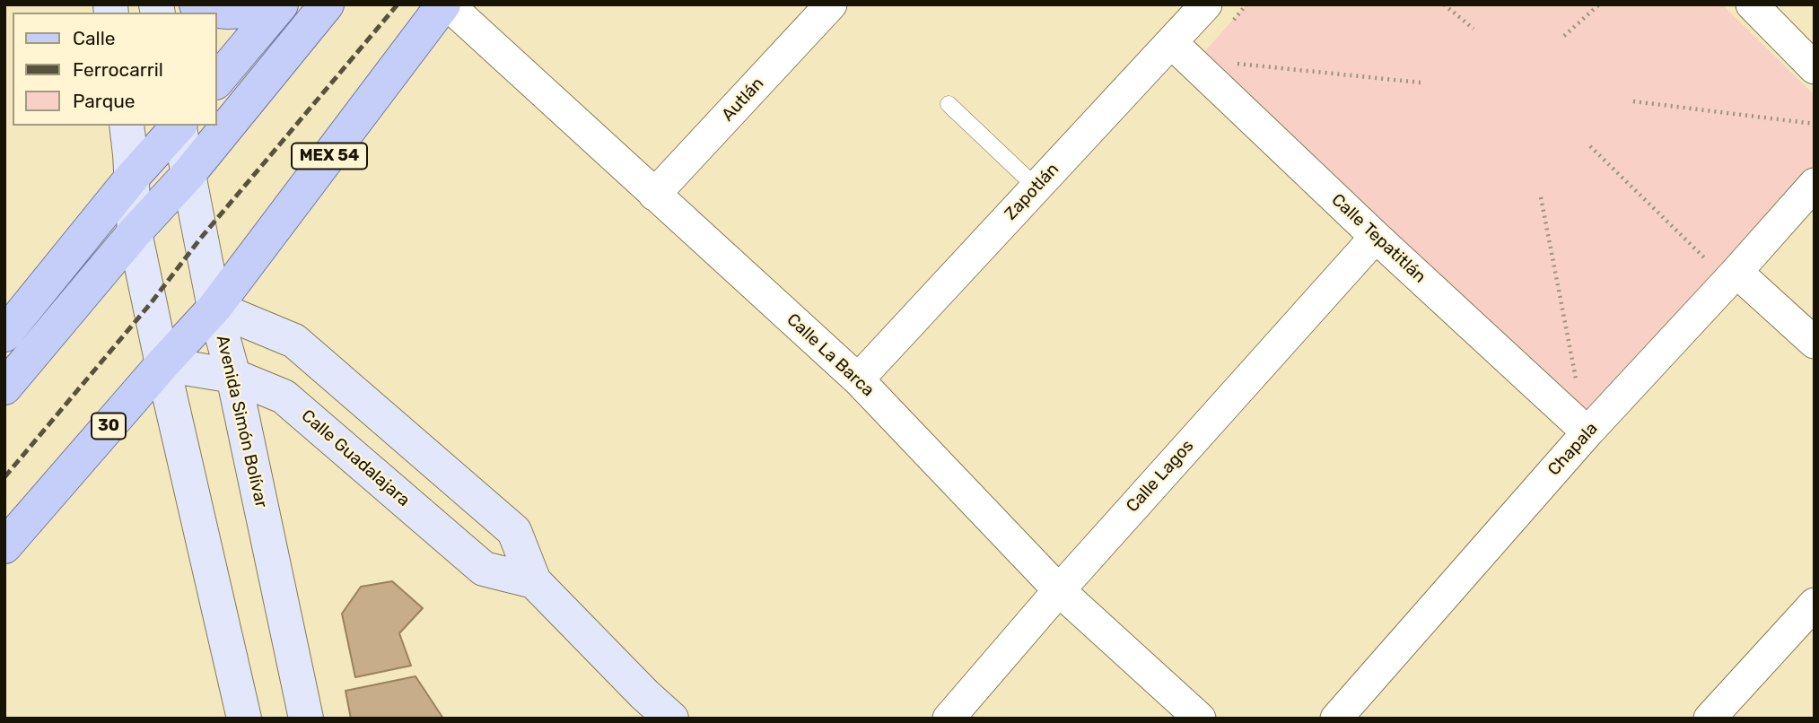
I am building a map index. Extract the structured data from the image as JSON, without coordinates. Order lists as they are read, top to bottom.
{
  "streets": {
    "main road": [
      "MEX 54",
      "Avenida Simón Bolívar",
      "30",
      "Calle Guadalajara"
    ],
    "street": [
      "Autlán",
      "Zapotlán",
      "Calle Tepatitlán",
      "Calle La Barca",
      "Chapala",
      "Calle Lagos"
    ]
  },
  "crossings": [
    ["Autlán", "Calle La Barca"],
    ["MEX 54", "Calle La Barca"],
    ["MEX 54", "Avenida Simón Bolívar"],
    ["MEX 54", "30"],
    ["Zapotlán", "Calle Tepatitlán"],
    ["Zapotlán", "Calle La Barca"],
    ["Calle Tepatitlán", "Chapala"],
    ["Calle Tepatitlán", "Calle Lagos"],
    ["Calle La Barca", "Calle Lagos"],
    ["Avenida Simón Bolívar", "30"],
    ["Avenida Simón Bolívar", "Calle Guadalajara"],
    ["30", "Calle Guadalajara"]
  ],
  "legend": ["Calle", "Ferrocarril", "Parque"]
}
